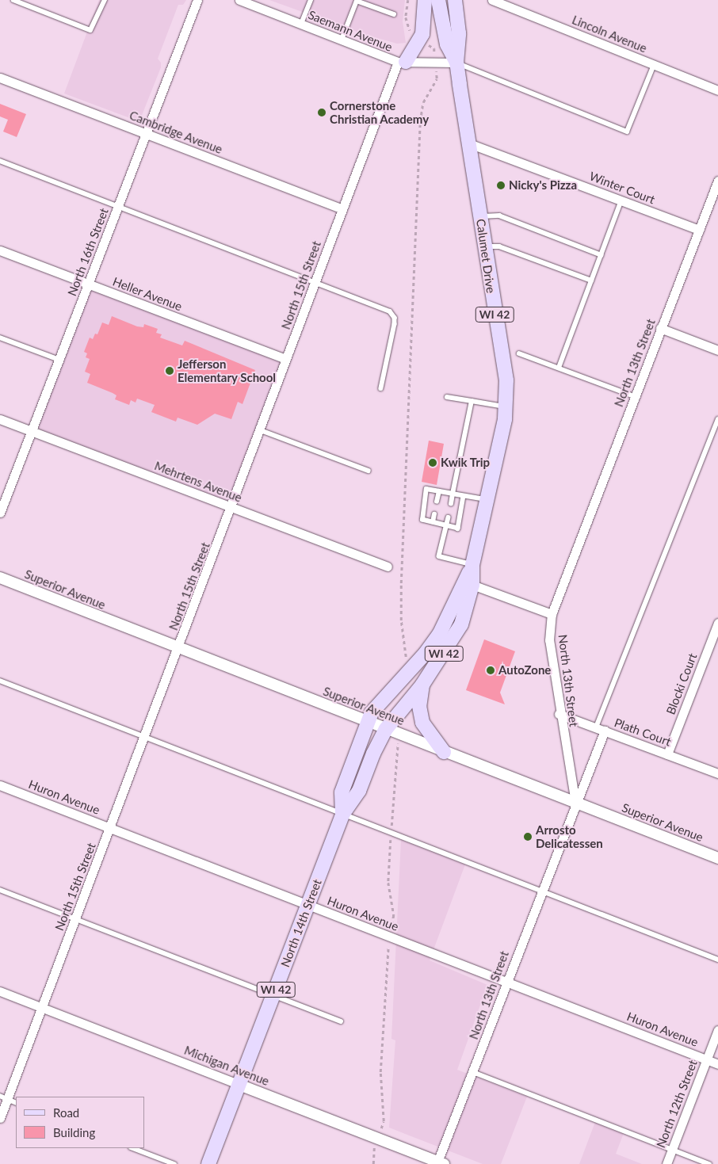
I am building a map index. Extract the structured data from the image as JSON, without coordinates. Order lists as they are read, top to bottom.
{
  "streets": {
    "main road": ["Calumet Drive", "WI 42", "North 14th Street"],
    "street": [
      "Saemann Avenue",
      "Lincoln Avenue",
      "Cambridge Avenue",
      "Winter Court",
      "North 16th Street",
      "North 15th Street",
      "Heller Avenue",
      "North 13th Street",
      "Mehrtens Avenue",
      "Superior Avenue",
      "Blocki Court",
      "Plath Court",
      "Huron Avenue",
      "Michigan Avenue",
      "North 12th Street"
    ]
  },
  "crossings": [
    ["Saemann Avenue", "Calumet Drive"],
    ["Saemann Avenue", "North 15th Street"],
    ["Cambridge Avenue", "North 16th Street"],
    ["Cambridge Avenue", "North 15th Street"],
    ["Winter Court", "Calumet Drive"],
    ["Winter Court", "North 13th Street"],
    ["North 16th Street", "Heller Avenue"],
    ["North 16th Street", "Mehrtens Avenue"],
    ["Calumet Drive", "North 14th Street"],
    ["North 15th Street", "Heller Avenue"],
    ["North 15th Street", "Mehrtens Avenue"],
    ["North 15th Street", "Superior Avenue"],
    ["North 15th Street", "Huron Avenue"],
    ["North 15th Street", "Michigan Avenue"],
    ["North 13th Street", "Superior Avenue"],
    ["North 13th Street", "Plath Court"],
    ["North 13th Street", "Huron Avenue"],
    ["North 13th Street", "Michigan Avenue"],
    ["Superior Avenue", "North 14th Street"],
    ["Blocki Court", "Plath Court"],
    ["Huron Avenue", "North 14th Street"],
    ["Huron Avenue", "North 12th Street"],
    ["North 14th Street", "Michigan Avenue"]
  ],
  "places": [
    "Cornerstone Christian Academy",
    "Nicky's Pizza",
    "Jefferson Elementary School",
    "Kwik Trip",
    "AutoZone",
    "Arrosto Delicatessen"
  ],
  "legend": ["Road", "Building"]
}
